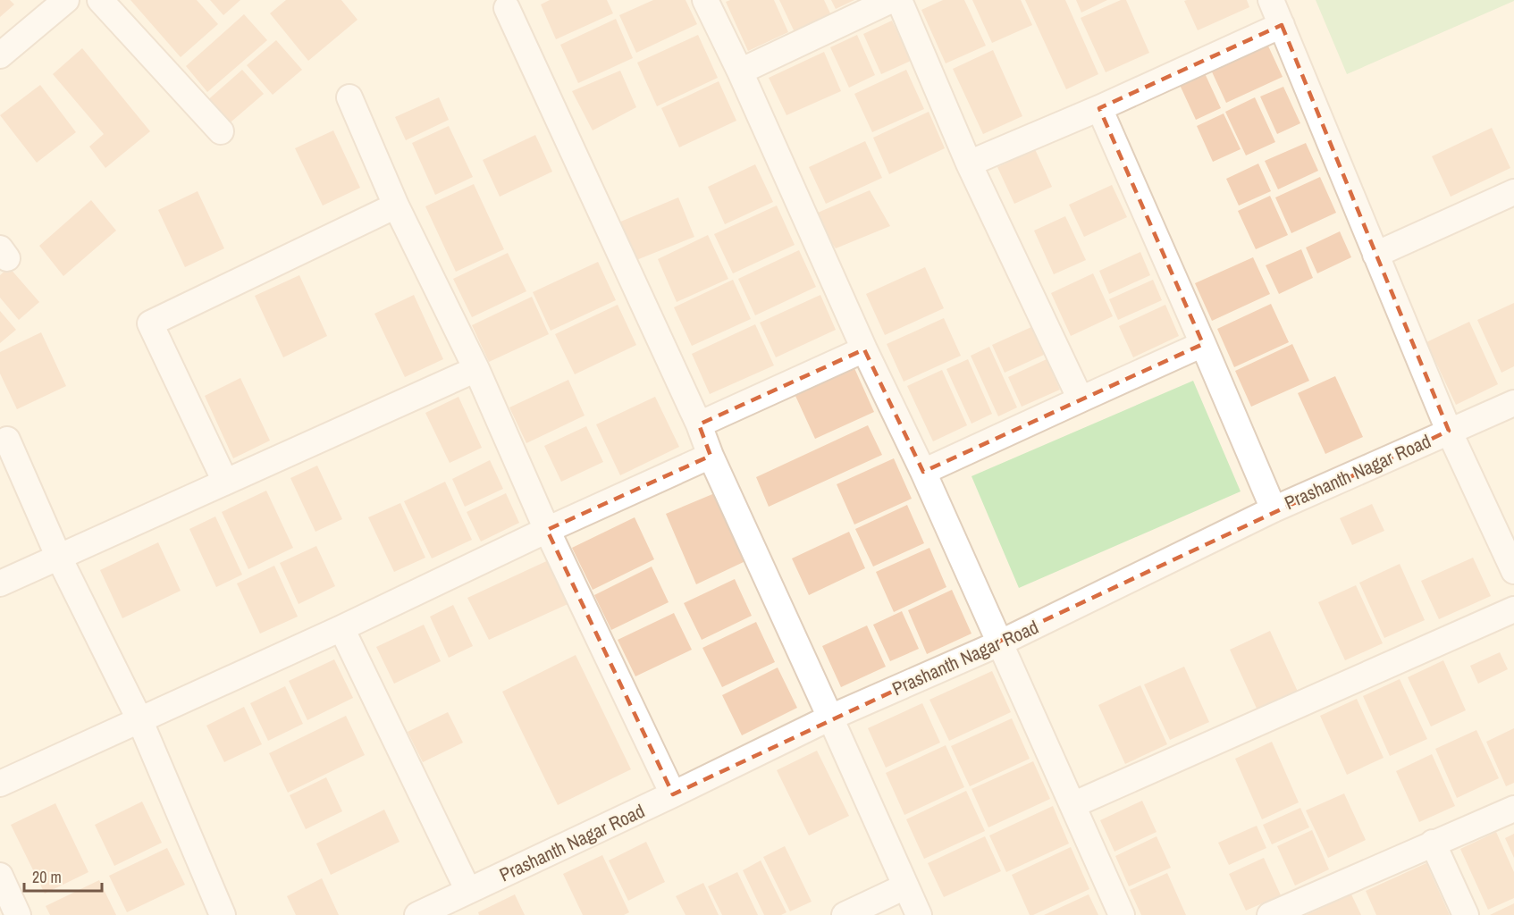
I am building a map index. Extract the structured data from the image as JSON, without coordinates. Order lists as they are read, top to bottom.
{
  "streets": {
    "street": ["Prashanth Nagar Road"]
  },
  "scale_bar": "20 m"
}
